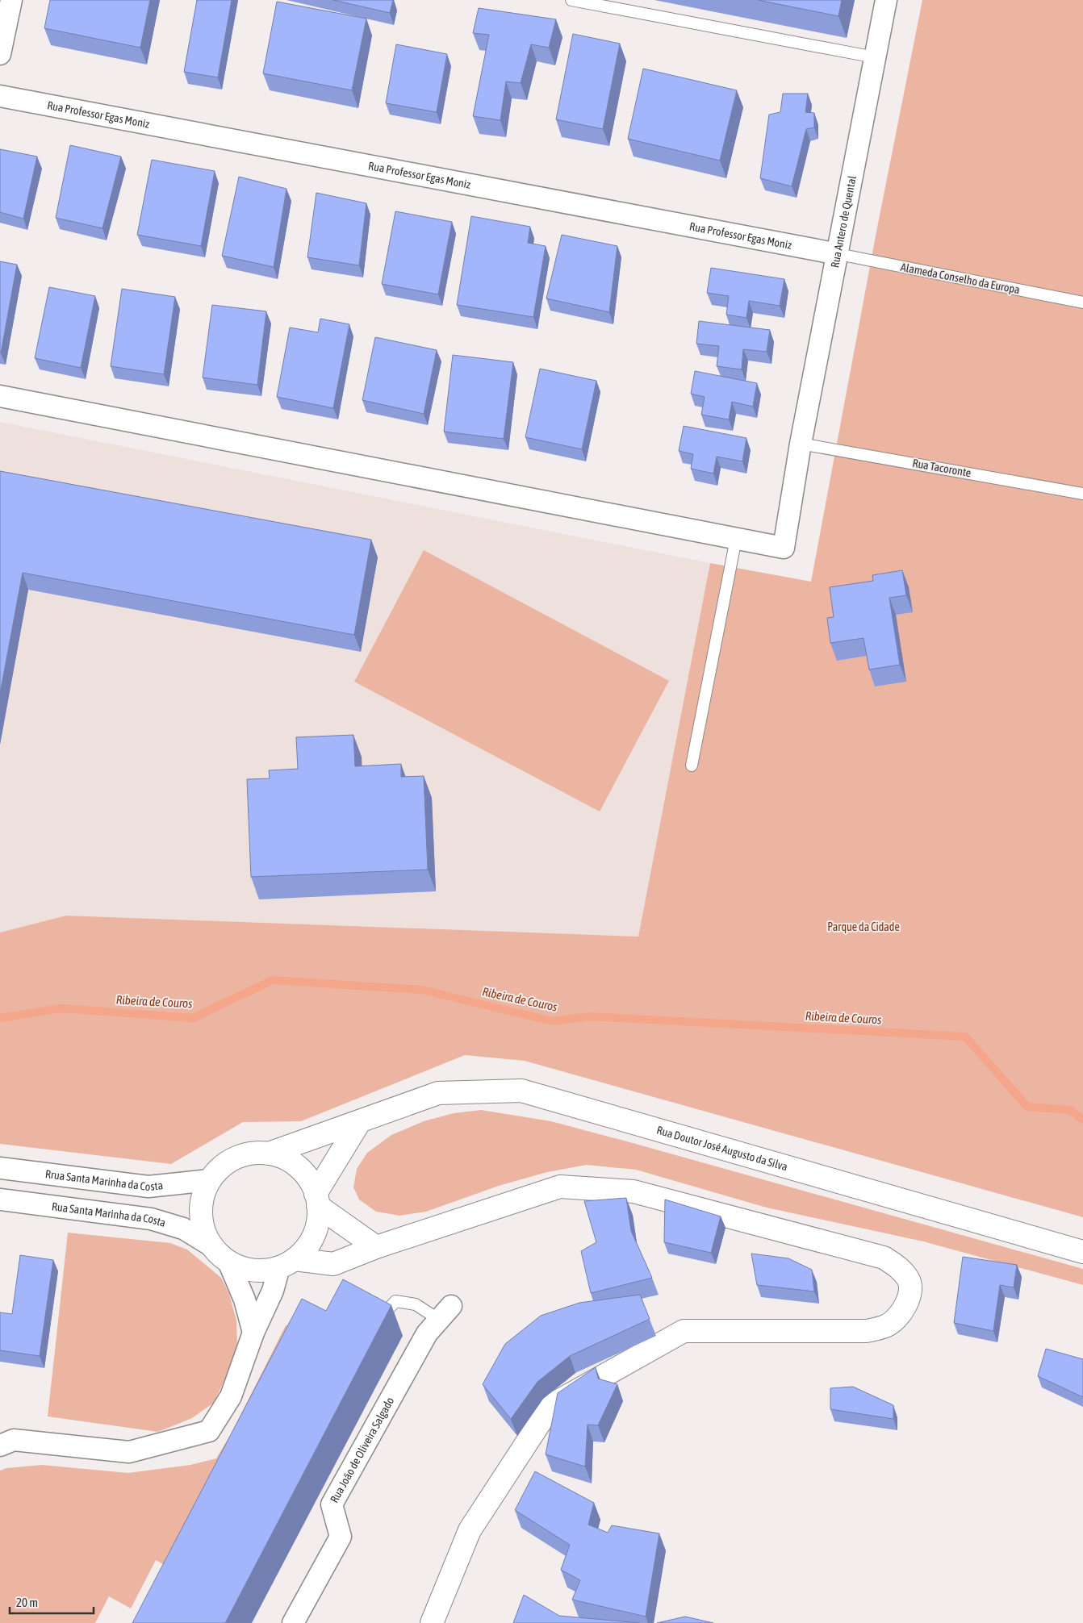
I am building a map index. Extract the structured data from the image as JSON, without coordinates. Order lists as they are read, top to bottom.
{
  "streets": {
    "street": [
      "Rua Professor Egas Moniz",
      "Rua Antero de Quental",
      "Rua Doutor José Augusto da Silva",
      "Rrua Santa Marinha da Costa",
      "Rua Santa Marinha da Costa",
      "Rua João de Oliveira Salgado"
    ],
    "lane": ["Alameda Conselho da Europa", "Rua Tacoronte"]
  },
  "crossings": [
    ["Rua Professor Egas Moniz", "Rua Antero de Quental"],
    ["Rua Professor Egas Moniz", "Alameda Conselho da Europa"],
    ["Rua Antero de Quental", "Alameda Conselho da Europa"],
    ["Rua Antero de Quental", "Rua Tacoronte"],
    ["Rua Doutor José Augusto da Silva", "Rrua Santa Marinha da Costa"],
    ["Rua Doutor José Augusto da Silva", "Rua Santa Marinha da Costa"],
    ["Rrua Santa Marinha da Costa", "Rua Santa Marinha da Costa"]
  ],
  "water": ["Ribeira de Couros"],
  "parks": ["Parque da Cidade"],
  "scale_bar": "20 m"
}
